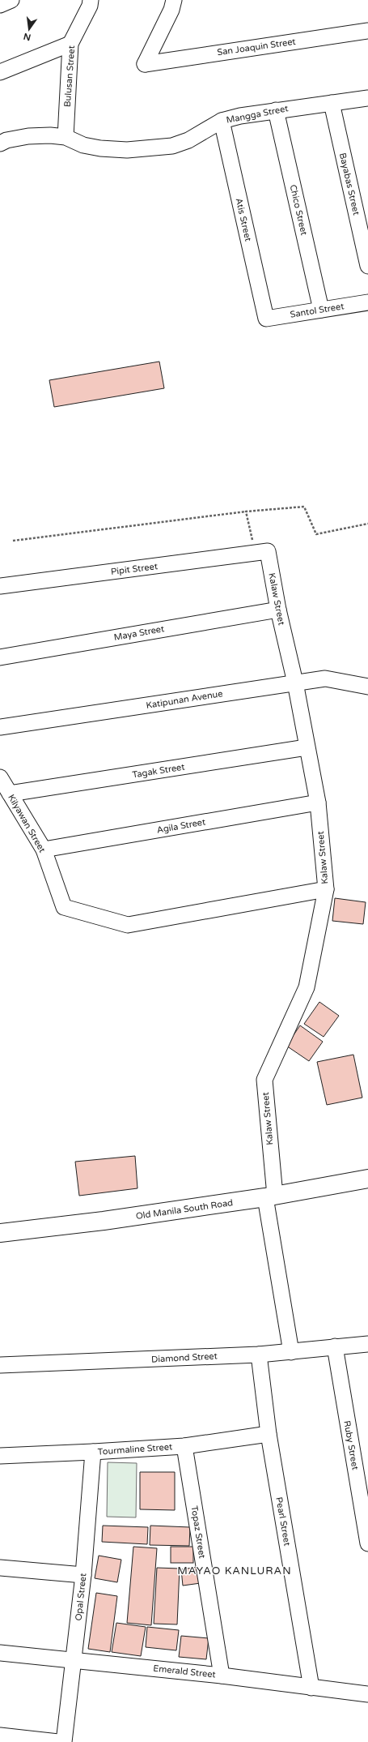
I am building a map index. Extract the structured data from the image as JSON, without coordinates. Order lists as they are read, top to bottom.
{
  "streets": {
    "main road": ["Old Manila South Road"],
    "street": [
      "San Joaquin Street",
      "Bulusan Street",
      "Mangga Street",
      "Bayabas Street",
      "Chico Street",
      "Atis Street",
      "Santol Street",
      "Pipit Street",
      "Kalaw Street",
      "Maya Street",
      "Katipunan Avenue",
      "Tagak Street",
      "Kilyawan Street",
      "Agila Street",
      "Diamond Street",
      "Ruby Street",
      "Tourmaline Street",
      "Pearl Street",
      "Topaz Street",
      "Opal Street",
      "Emerald Street"
    ]
  },
  "crossings": [
    ["Bulusan Street", "Mangga Street"],
    ["Mangga Street", "Bayabas Street"],
    ["Mangga Street", "Chico Street"],
    ["Mangga Street", "Atis Street"],
    ["Chico Street", "Santol Street"],
    ["Atis Street", "Santol Street"],
    ["Pipit Street", "Kalaw Street"],
    ["Kalaw Street", "Maya Street"],
    ["Kalaw Street", "Katipunan Avenue"],
    ["Kalaw Street", "Tagak Street"],
    ["Kalaw Street", "Kilyawan Street"],
    ["Kalaw Street", "Agila Street"],
    ["Kalaw Street", "Old Manila South Road"],
    ["Kalaw Street", "Diamond Street"],
    ["Tagak Street", "Kilyawan Street"],
    ["Kilyawan Street", "Agila Street"],
    ["Diamond Street", "Ruby Street"],
    ["Diamond Street", "Pearl Street"],
    ["Tourmaline Street", "Pearl Street"],
    ["Tourmaline Street", "Topaz Street"],
    ["Tourmaline Street", "Opal Street"],
    ["Pearl Street", "Emerald Street"],
    ["Topaz Street", "Emerald Street"],
    ["Opal Street", "Emerald Street"]
  ],
  "districts": ["MAYAO KANLURAN"],
  "north": "bottom"
}
